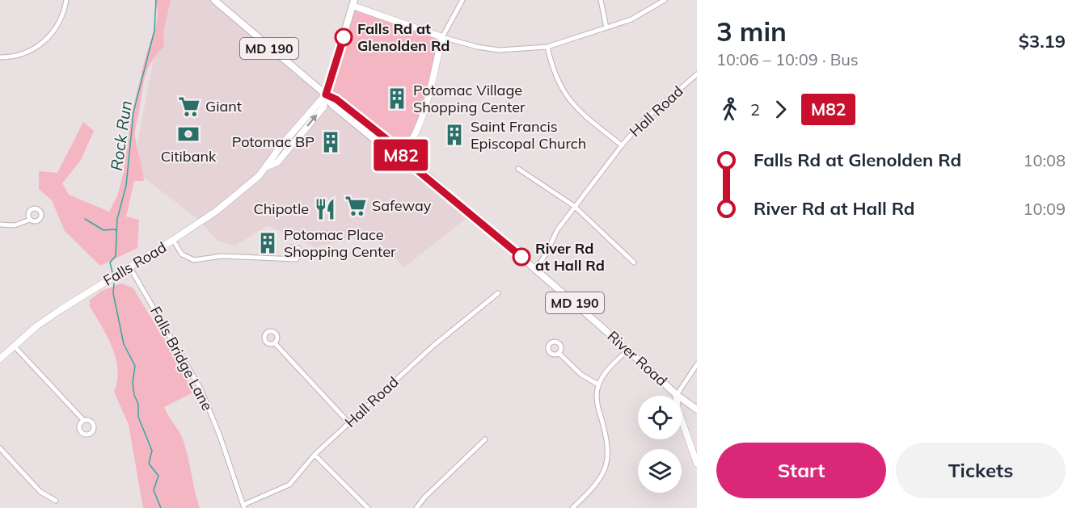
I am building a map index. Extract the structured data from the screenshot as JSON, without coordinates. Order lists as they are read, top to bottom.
{
  "streets": {
    "main road": ["MD 190", "Falls Road", "River Road"],
    "street": ["Hall Road", "Falls Bridge Lane"]
  },
  "crossings": [
    ["Hall Road", "Falls Bridge Lane"],
    ["Hall Road", "River Road"],
    ["Falls Road", "Falls Bridge Lane"],
    ["Falls Road", "River Road"]
  ],
  "water": ["Rock Run"],
  "places": {
    "other": ["Falls Rd at Glenolden Rd", "River Rd at Hall Rd"],
    "building": [
      "Potomac Village Shopping Center",
      "Saint Francis Episcopal Church",
      "Potomac BP",
      "Potomac Place Shopping Center"
    ],
    "supermarket": ["Giant", "Safeway"],
    "bank": ["Citibank"],
    "restaurant": ["Chipotle"]
  },
  "lines": ["bus line M82"],
  "page": {
    "on_map": "M82",
    "heading": ["3 min", "10:06 – 10:09 · Bus", "$3.19"],
    "legs": ["2", "M82"],
    "list": [
      {
        "name": "Falls Rd at Glenolden Rd",
        "value": "10:08"
      },
      {
        "name": "River Rd at Hall Rd",
        "value": "10:09"
      }
    ],
    "buttons": ["Start", "Tickets"]
  }
}
